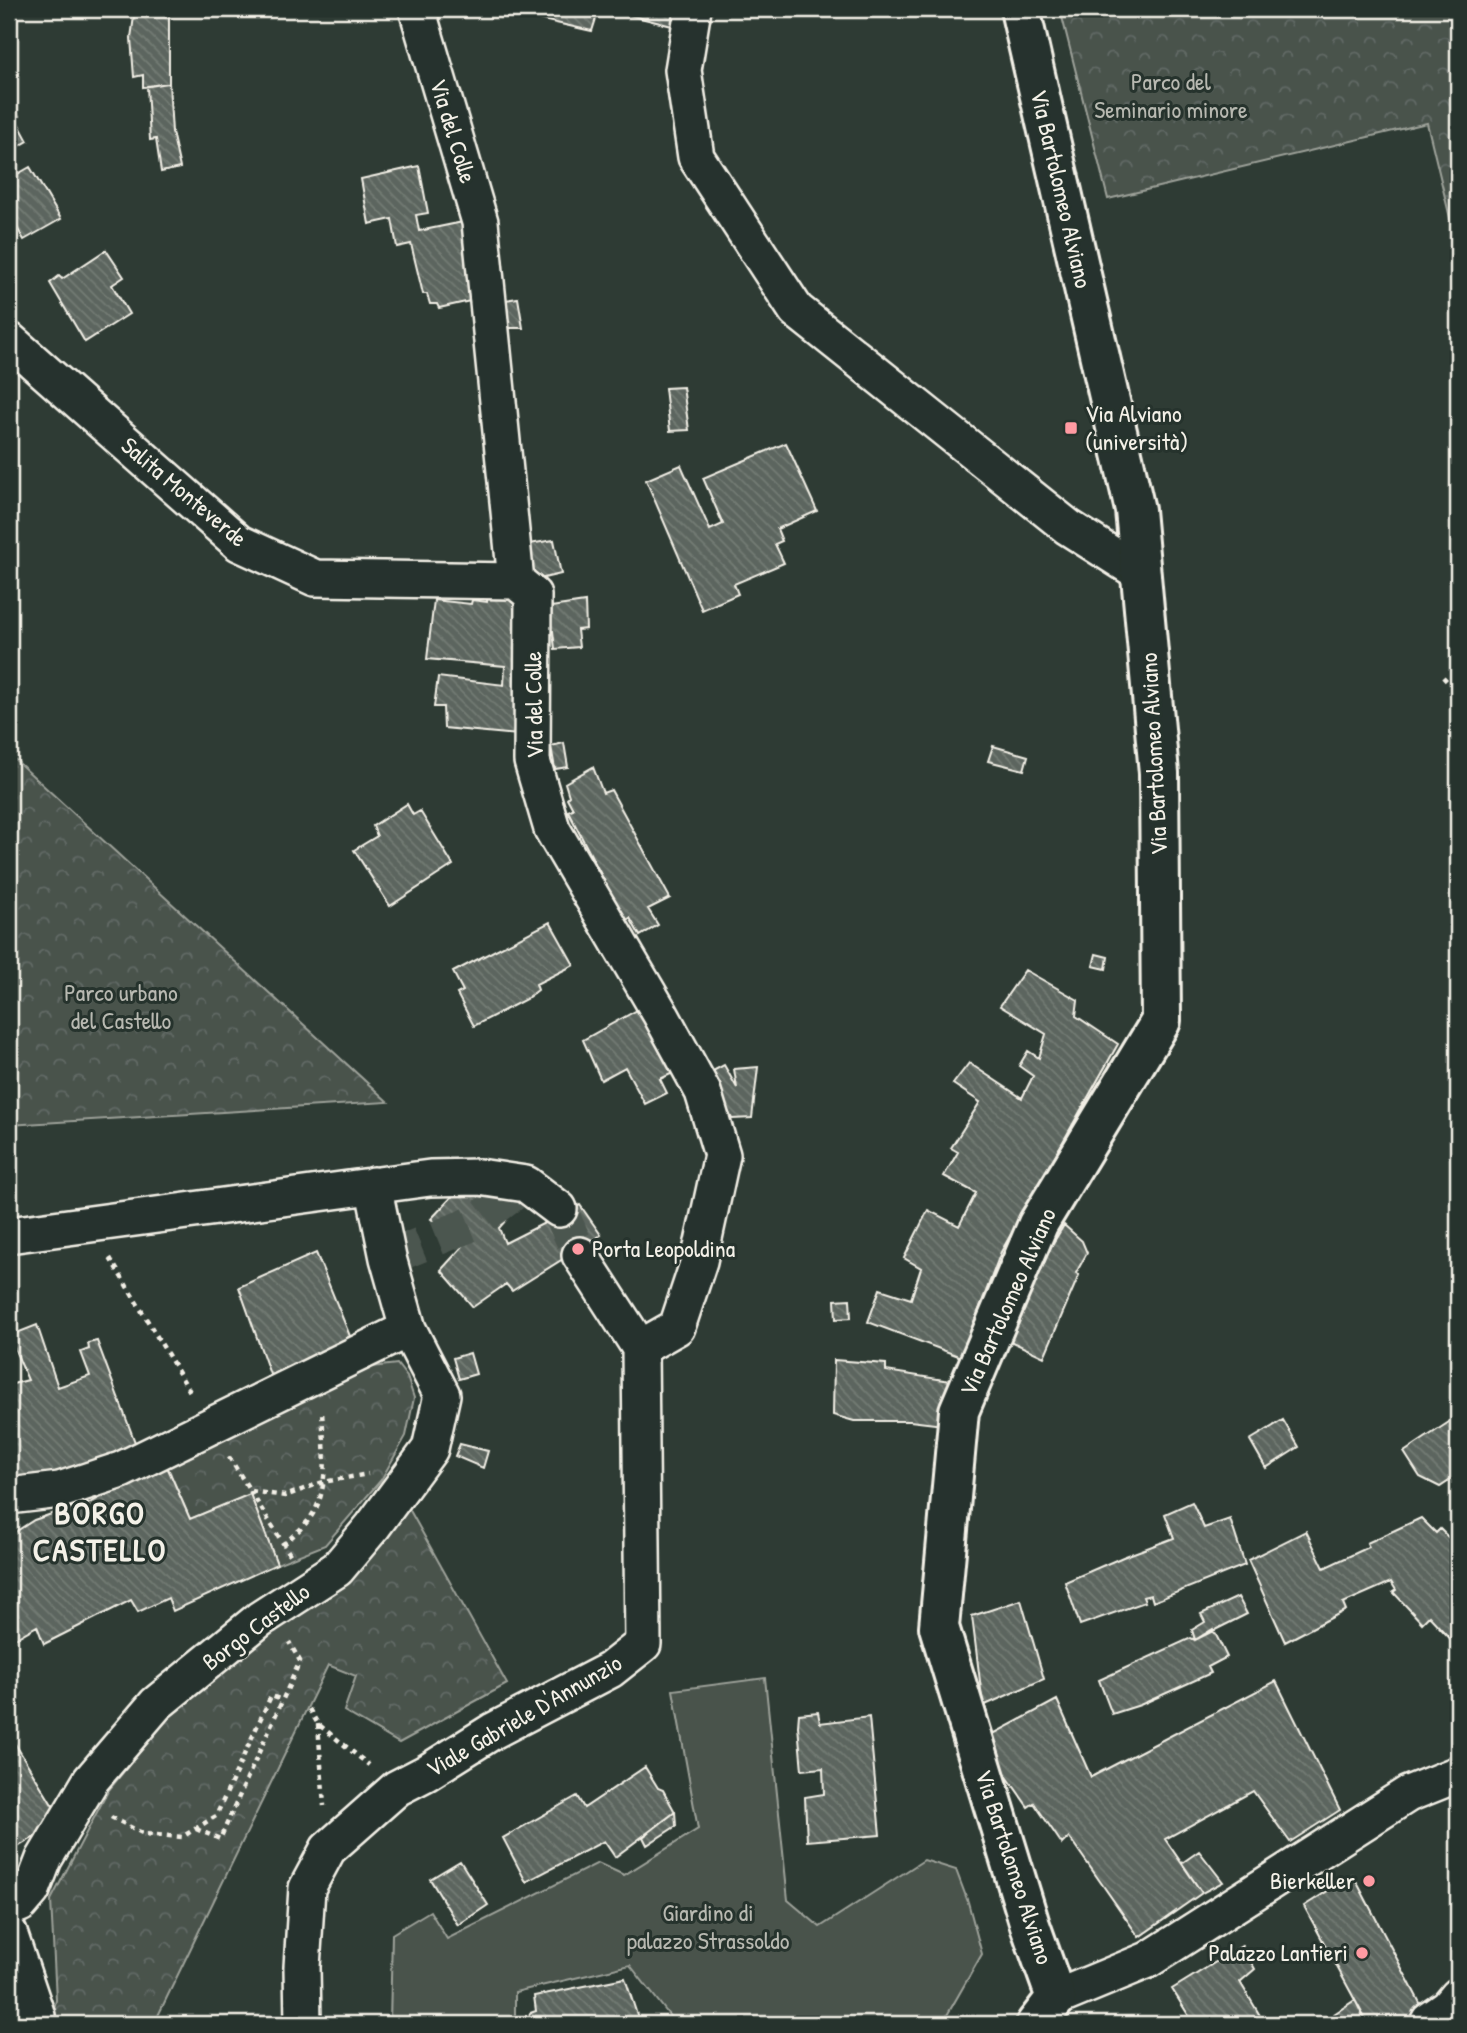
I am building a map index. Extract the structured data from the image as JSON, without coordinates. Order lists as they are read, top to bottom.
{
  "streets": {
    "main road": ["Via Bartolomeo Alviano"],
    "street": [
      "Via del Colle",
      "Salita Monteverde",
      "Borgo Castello",
      "Viale Gabriele D'Annunzio"
    ]
  },
  "crossings": [
    ["Via del Colle", "Salita Monteverde"],
    ["Via del Colle", "Viale Gabriele D'Annunzio"]
  ],
  "districts": ["BORGO CASTELLO"],
  "parks": ["Parco del Seminario minore", "Parco urbano del Castello", "Giardino di palazzo Strassoldo"],
  "places": {
    "transit": ["Via Alviano (università)"],
    "other": ["Porta Leopoldina", "Bierkeller", "Palazzo Lantieri"]
  }
}
